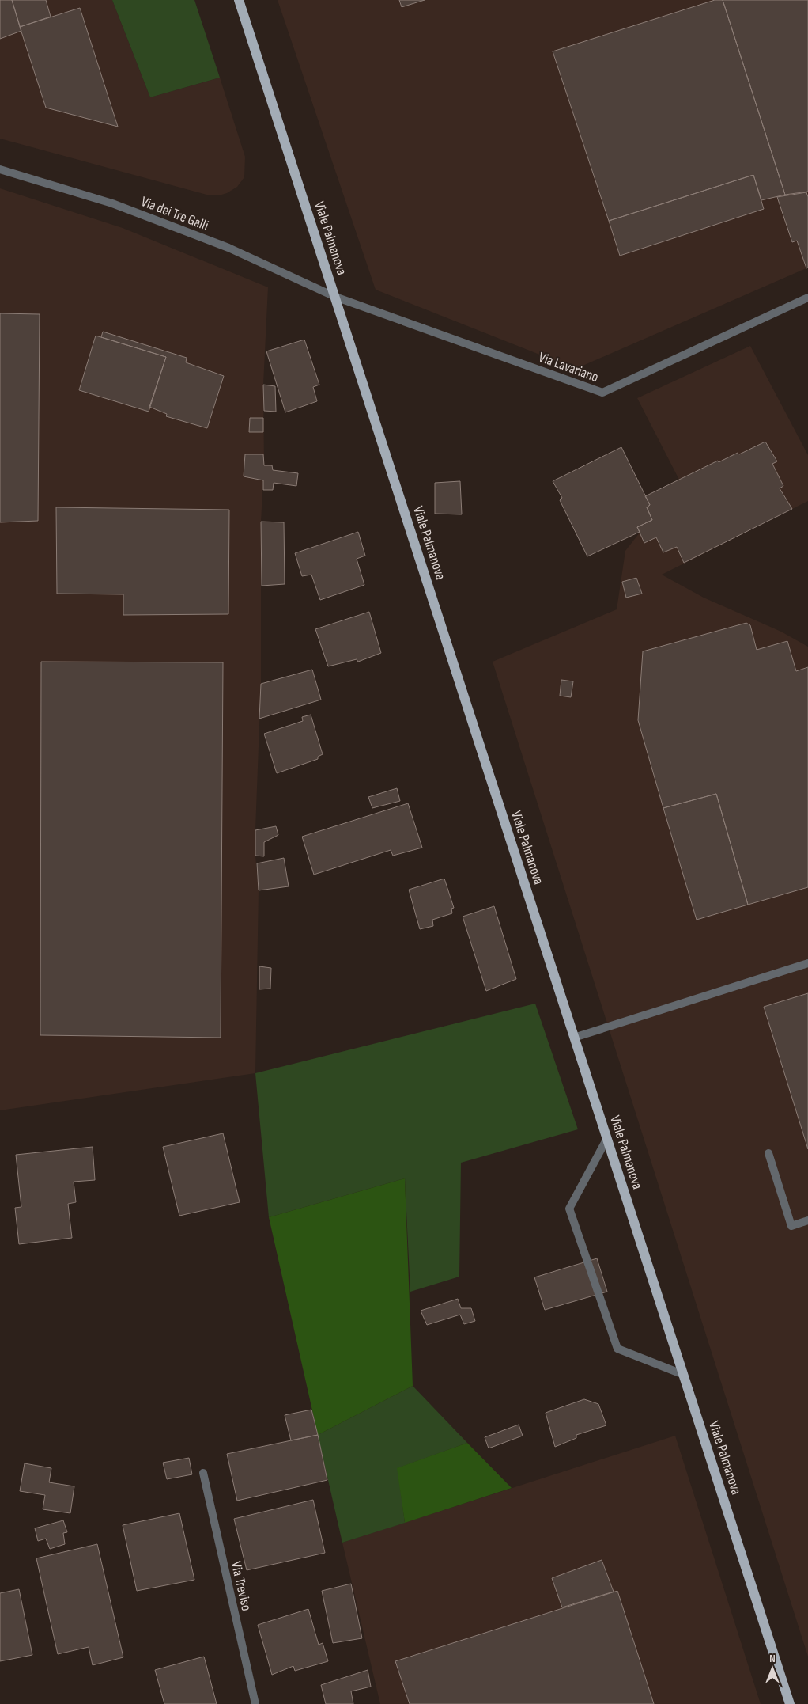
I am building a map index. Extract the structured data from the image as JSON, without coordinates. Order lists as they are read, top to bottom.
{
  "streets": {
    "main road": ["Viale Palmanova"],
    "street": ["Via dei Tre Galli", "Via Lavariano", "Via Treviso"]
  },
  "crossings": [
    ["Via dei Tre Galli", "Viale Palmanova"],
    ["Via dei Tre Galli", "Via Lavariano"],
    ["Viale Palmanova", "Via Lavariano"]
  ],
  "north": "top"
}
